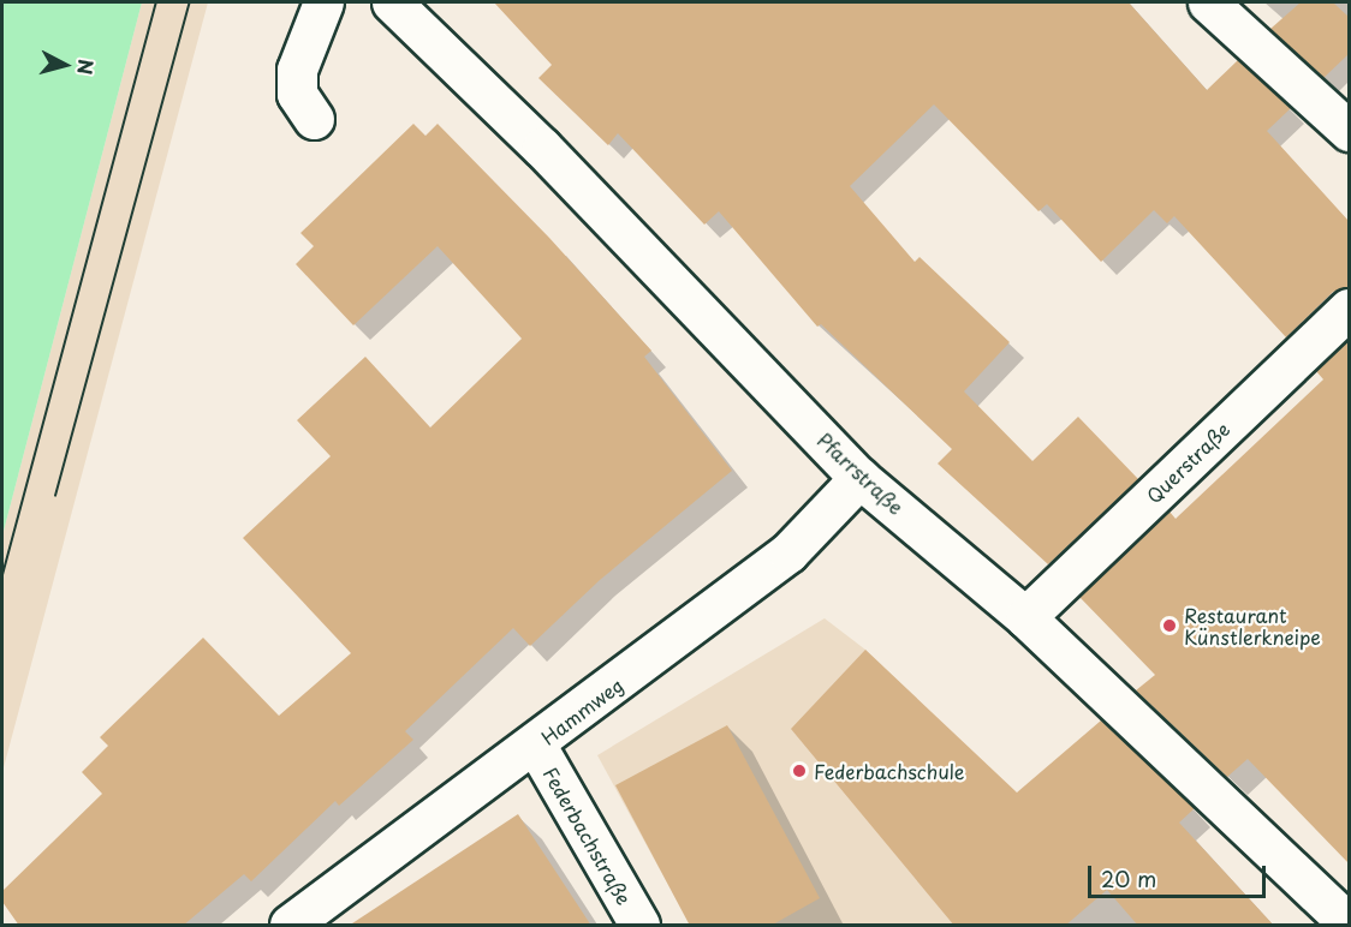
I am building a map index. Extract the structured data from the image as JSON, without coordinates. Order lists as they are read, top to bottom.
{
  "streets": {
    "street": [
      "Querstraße",
      "Pfarrstraße",
      "Hammweg",
      "Federbachstraße"
    ]
  },
  "crossings": [
    ["Querstraße", "Pfarrstraße"],
    ["Pfarrstraße", "Hammweg"],
    ["Hammweg", "Federbachstraße"]
  ],
  "places": ["Restaurant Künstlerkneipe", "Federbachschule"],
  "scale_bar": "20 m",
  "north": "right"
}
